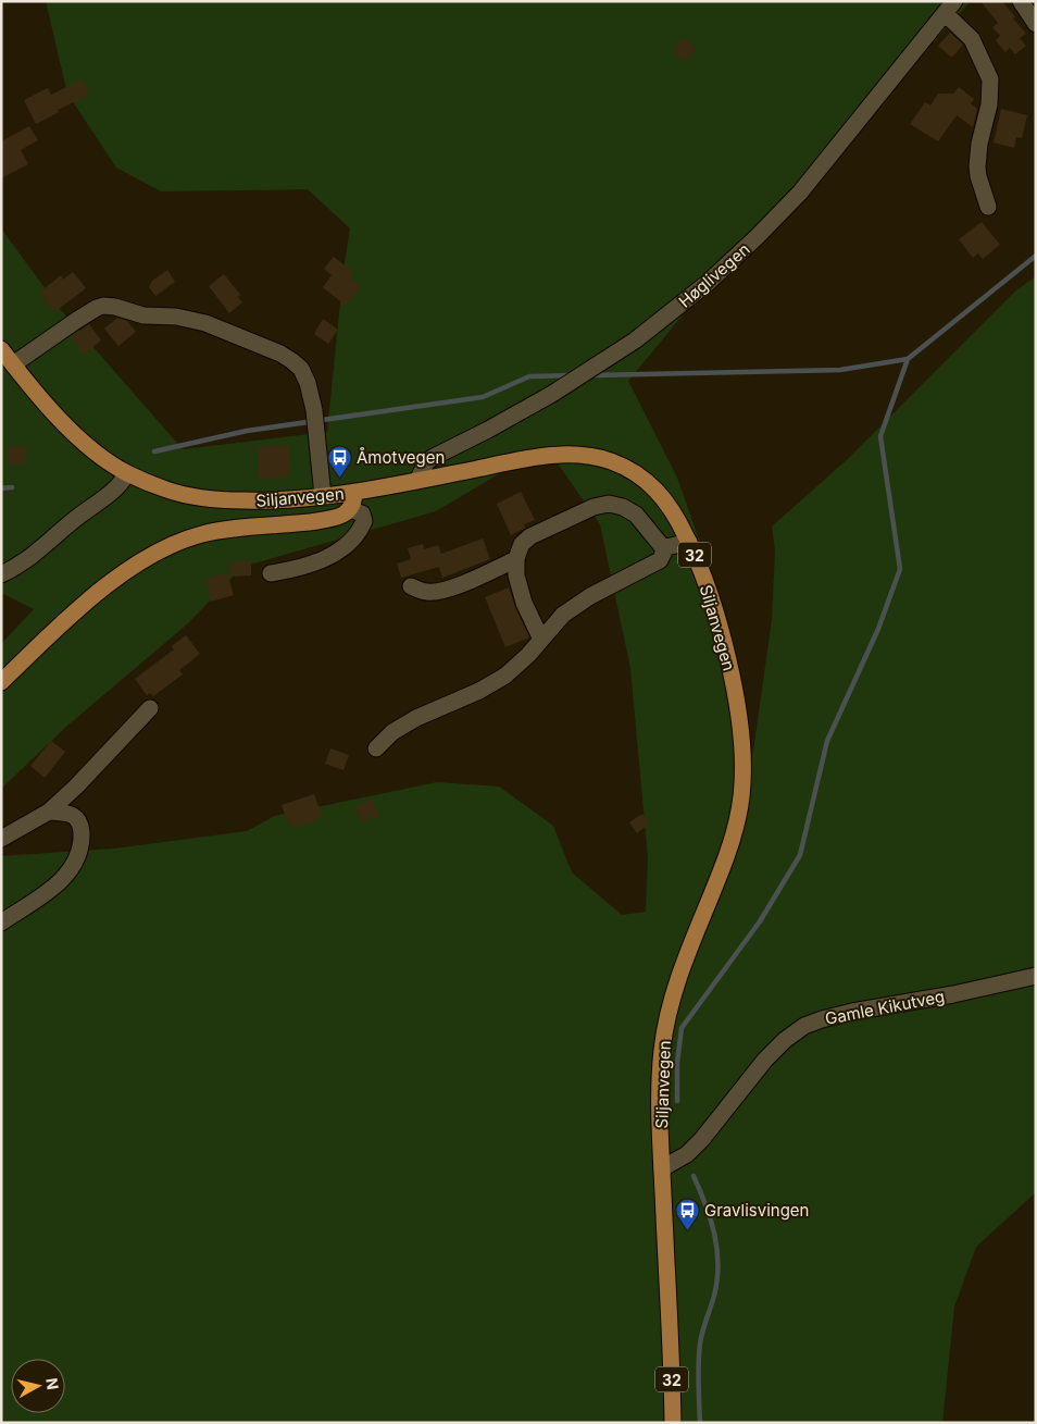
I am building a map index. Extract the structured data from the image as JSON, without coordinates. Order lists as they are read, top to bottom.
{
  "streets": {
    "main road": ["Siljanvegen", "32"],
    "street": ["Høglivegen", "Gamle Kikutveg"]
  },
  "crossings": [
    ["Høglivegen", "Siljanvegen"],
    ["Siljanvegen", "Gamle Kikutveg"]
  ],
  "places": {
    "bus stop": ["Åmotvegen", "Gravlisvingen"]
  },
  "north": "right"
}
